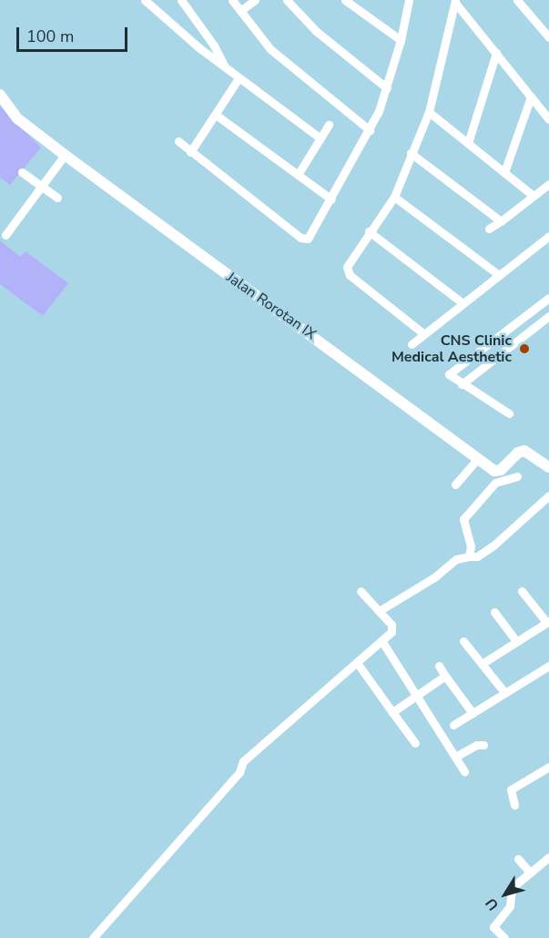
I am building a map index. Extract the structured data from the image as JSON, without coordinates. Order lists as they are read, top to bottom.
{
  "streets": {
    "street": ["Jalan Rorotan IX"]
  },
  "places": ["CNS Clinic Medical Aesthetic"],
  "scale_bar": "100 m",
  "north": "bottom left"
}
